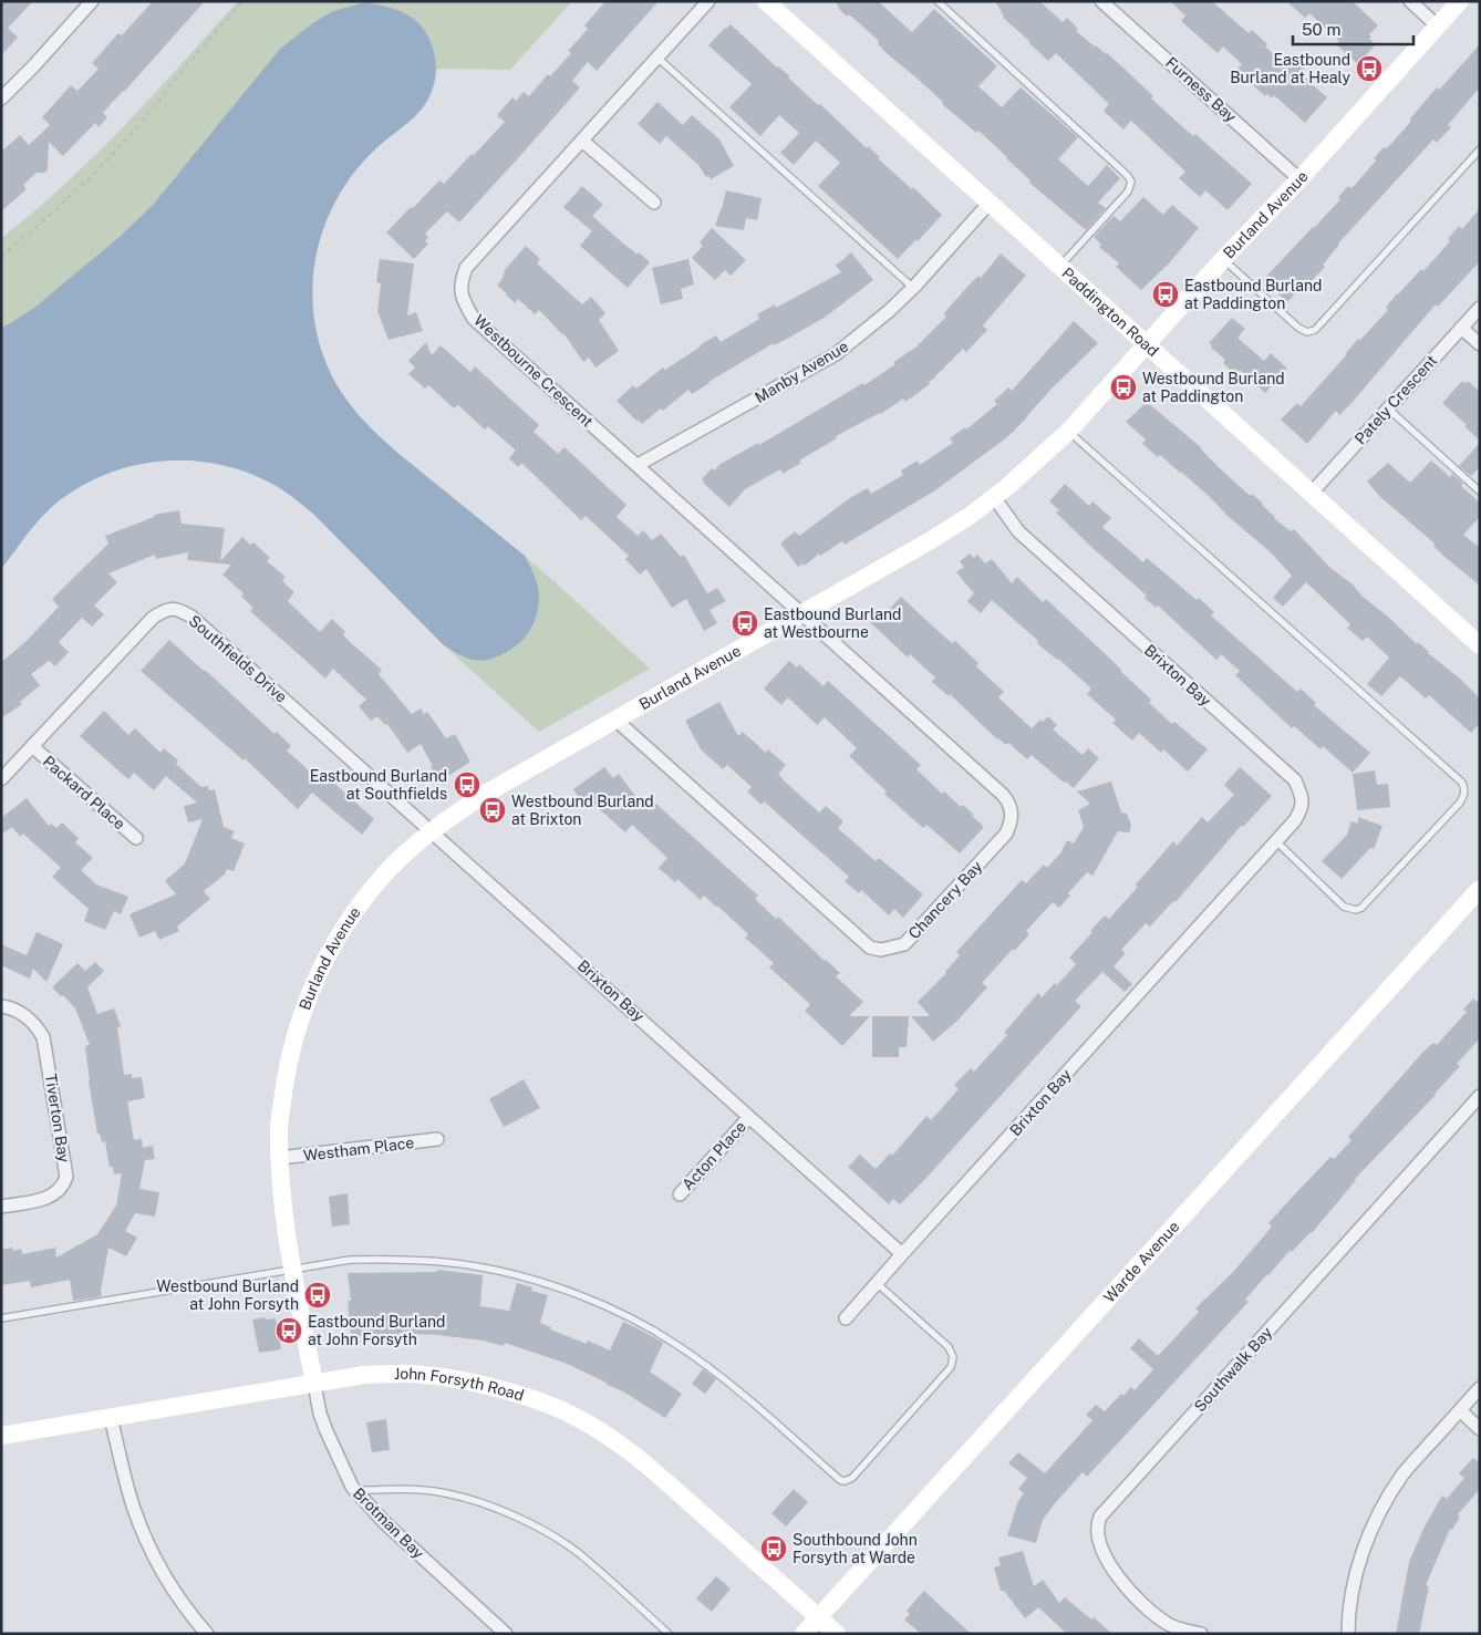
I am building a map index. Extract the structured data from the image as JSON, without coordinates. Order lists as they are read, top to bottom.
{
  "streets": {
    "street": [
      "Furness Bay",
      "Burland Avenue",
      "Paddington Road",
      "Westbourne Crescent",
      "Manby Avenue",
      "Pately Crescent",
      "Southfields Drive",
      "Brixton Bay",
      "Packard Place",
      "Chancery Bay",
      "Tiverton Bay",
      "Westham Place",
      "Acton Place",
      "Warde Avenue",
      "Southwalk Bay",
      "John Forsyth Road",
      "Brotman Bay"
    ]
  },
  "crossings": [
    ["Furness Bay", "Burland Avenue"],
    ["Burland Avenue", "Paddington Road"],
    ["Burland Avenue", "Westbourne Crescent"],
    ["Burland Avenue", "Southfields Drive"],
    ["Burland Avenue", "Brixton Bay"],
    ["Burland Avenue", "Chancery Bay"],
    ["Burland Avenue", "Westham Place"],
    ["Burland Avenue", "John Forsyth Road"],
    ["Burland Avenue", "Brotman Bay"],
    ["Paddington Road", "Manby Avenue"],
    ["Paddington Road", "Pately Crescent"],
    ["Westbourne Crescent", "Manby Avenue"],
    ["Westbourne Crescent", "Chancery Bay"],
    ["Southfields Drive", "Brixton Bay"],
    ["Southfields Drive", "Packard Place"],
    ["Brixton Bay", "Acton Place"],
    ["Warde Avenue", "John Forsyth Road"],
    ["John Forsyth Road", "Brotman Bay"]
  ],
  "places": {
    "bus stop": [
      "Eastbound Burland at Healy",
      "Eastbound Burland at Paddington",
      "Westbound Burland at Paddington",
      "Eastbound Burland at Westbourne",
      "Eastbound Burland at Southfields",
      "Westbound Burland at Brixton",
      "Westbound Burland at John Forsyth",
      "Eastbound Burland at John Forsyth",
      "Southbound John Forsyth at Warde"
    ]
  },
  "scale_bar": "50 m"
}
